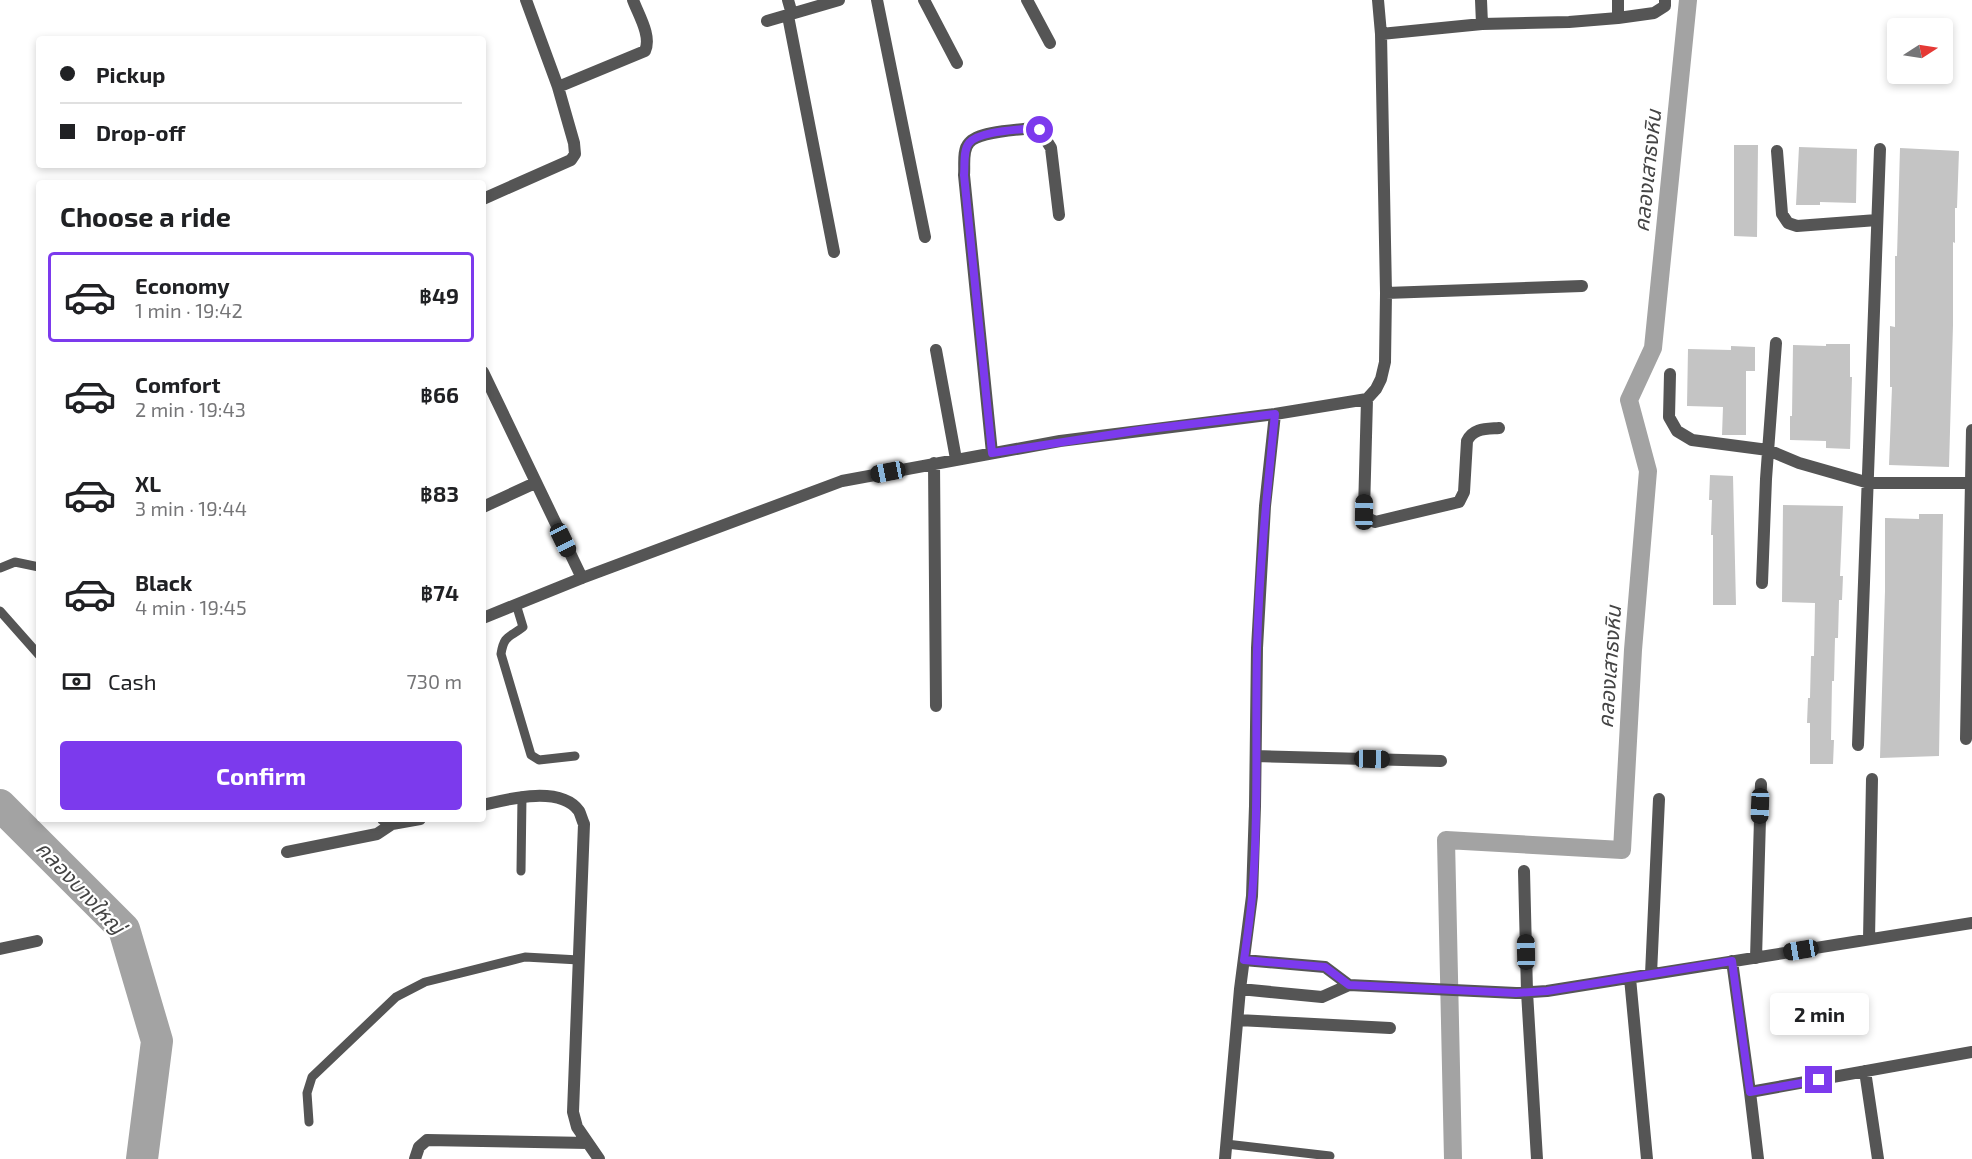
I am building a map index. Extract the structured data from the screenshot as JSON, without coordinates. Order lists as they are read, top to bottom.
{
  "water": ["คลองเสาธงหิน", "คลองบางใหญ่"],
  "north": "right",
  "page": {
    "banner": ["Pickup", "Drop-off"],
    "heading": "Choose a ride",
    "list": [
      {
        "name": "Economy",
        "note": "1 min · 19:42",
        "value": "฿49"
      },
      {
        "name": "Comfort",
        "note": "2 min · 19:43",
        "value": "฿66"
      },
      {
        "name": "XL",
        "note": "3 min · 19:44",
        "value": "฿83"
      },
      {
        "name": "Black",
        "note": "4 min · 19:45",
        "value": "฿74"
      }
    ],
    "pay": ["Cash", "730 m"],
    "buttons": "Confirm",
    "bubble": "2 min"
  }
}
